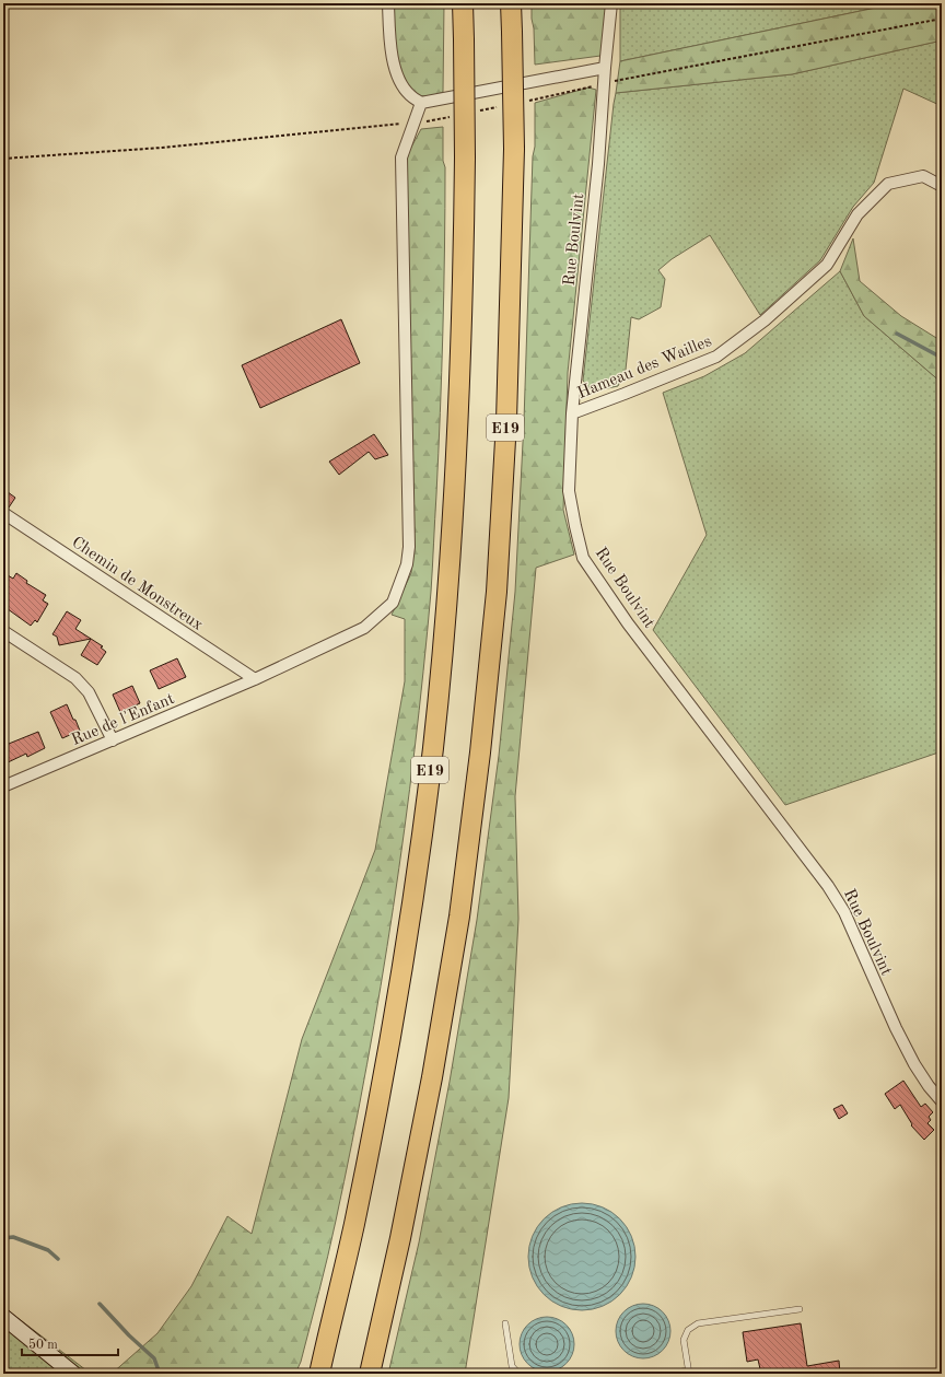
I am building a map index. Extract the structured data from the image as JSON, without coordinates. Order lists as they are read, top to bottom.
{
  "streets": {
    "highway": ["E19"],
    "street": [
      "Rue Boulvint",
      "Hameau des Wailles",
      "Chemin de Monstreux",
      "Rue de l'Enfant"
    ]
  },
  "crossings": [
    ["Rue Boulvint", "Hameau des Wailles"],
    ["Chemin de Monstreux", "Rue de l'Enfant"]
  ],
  "scale_bar": "50 m"
}
